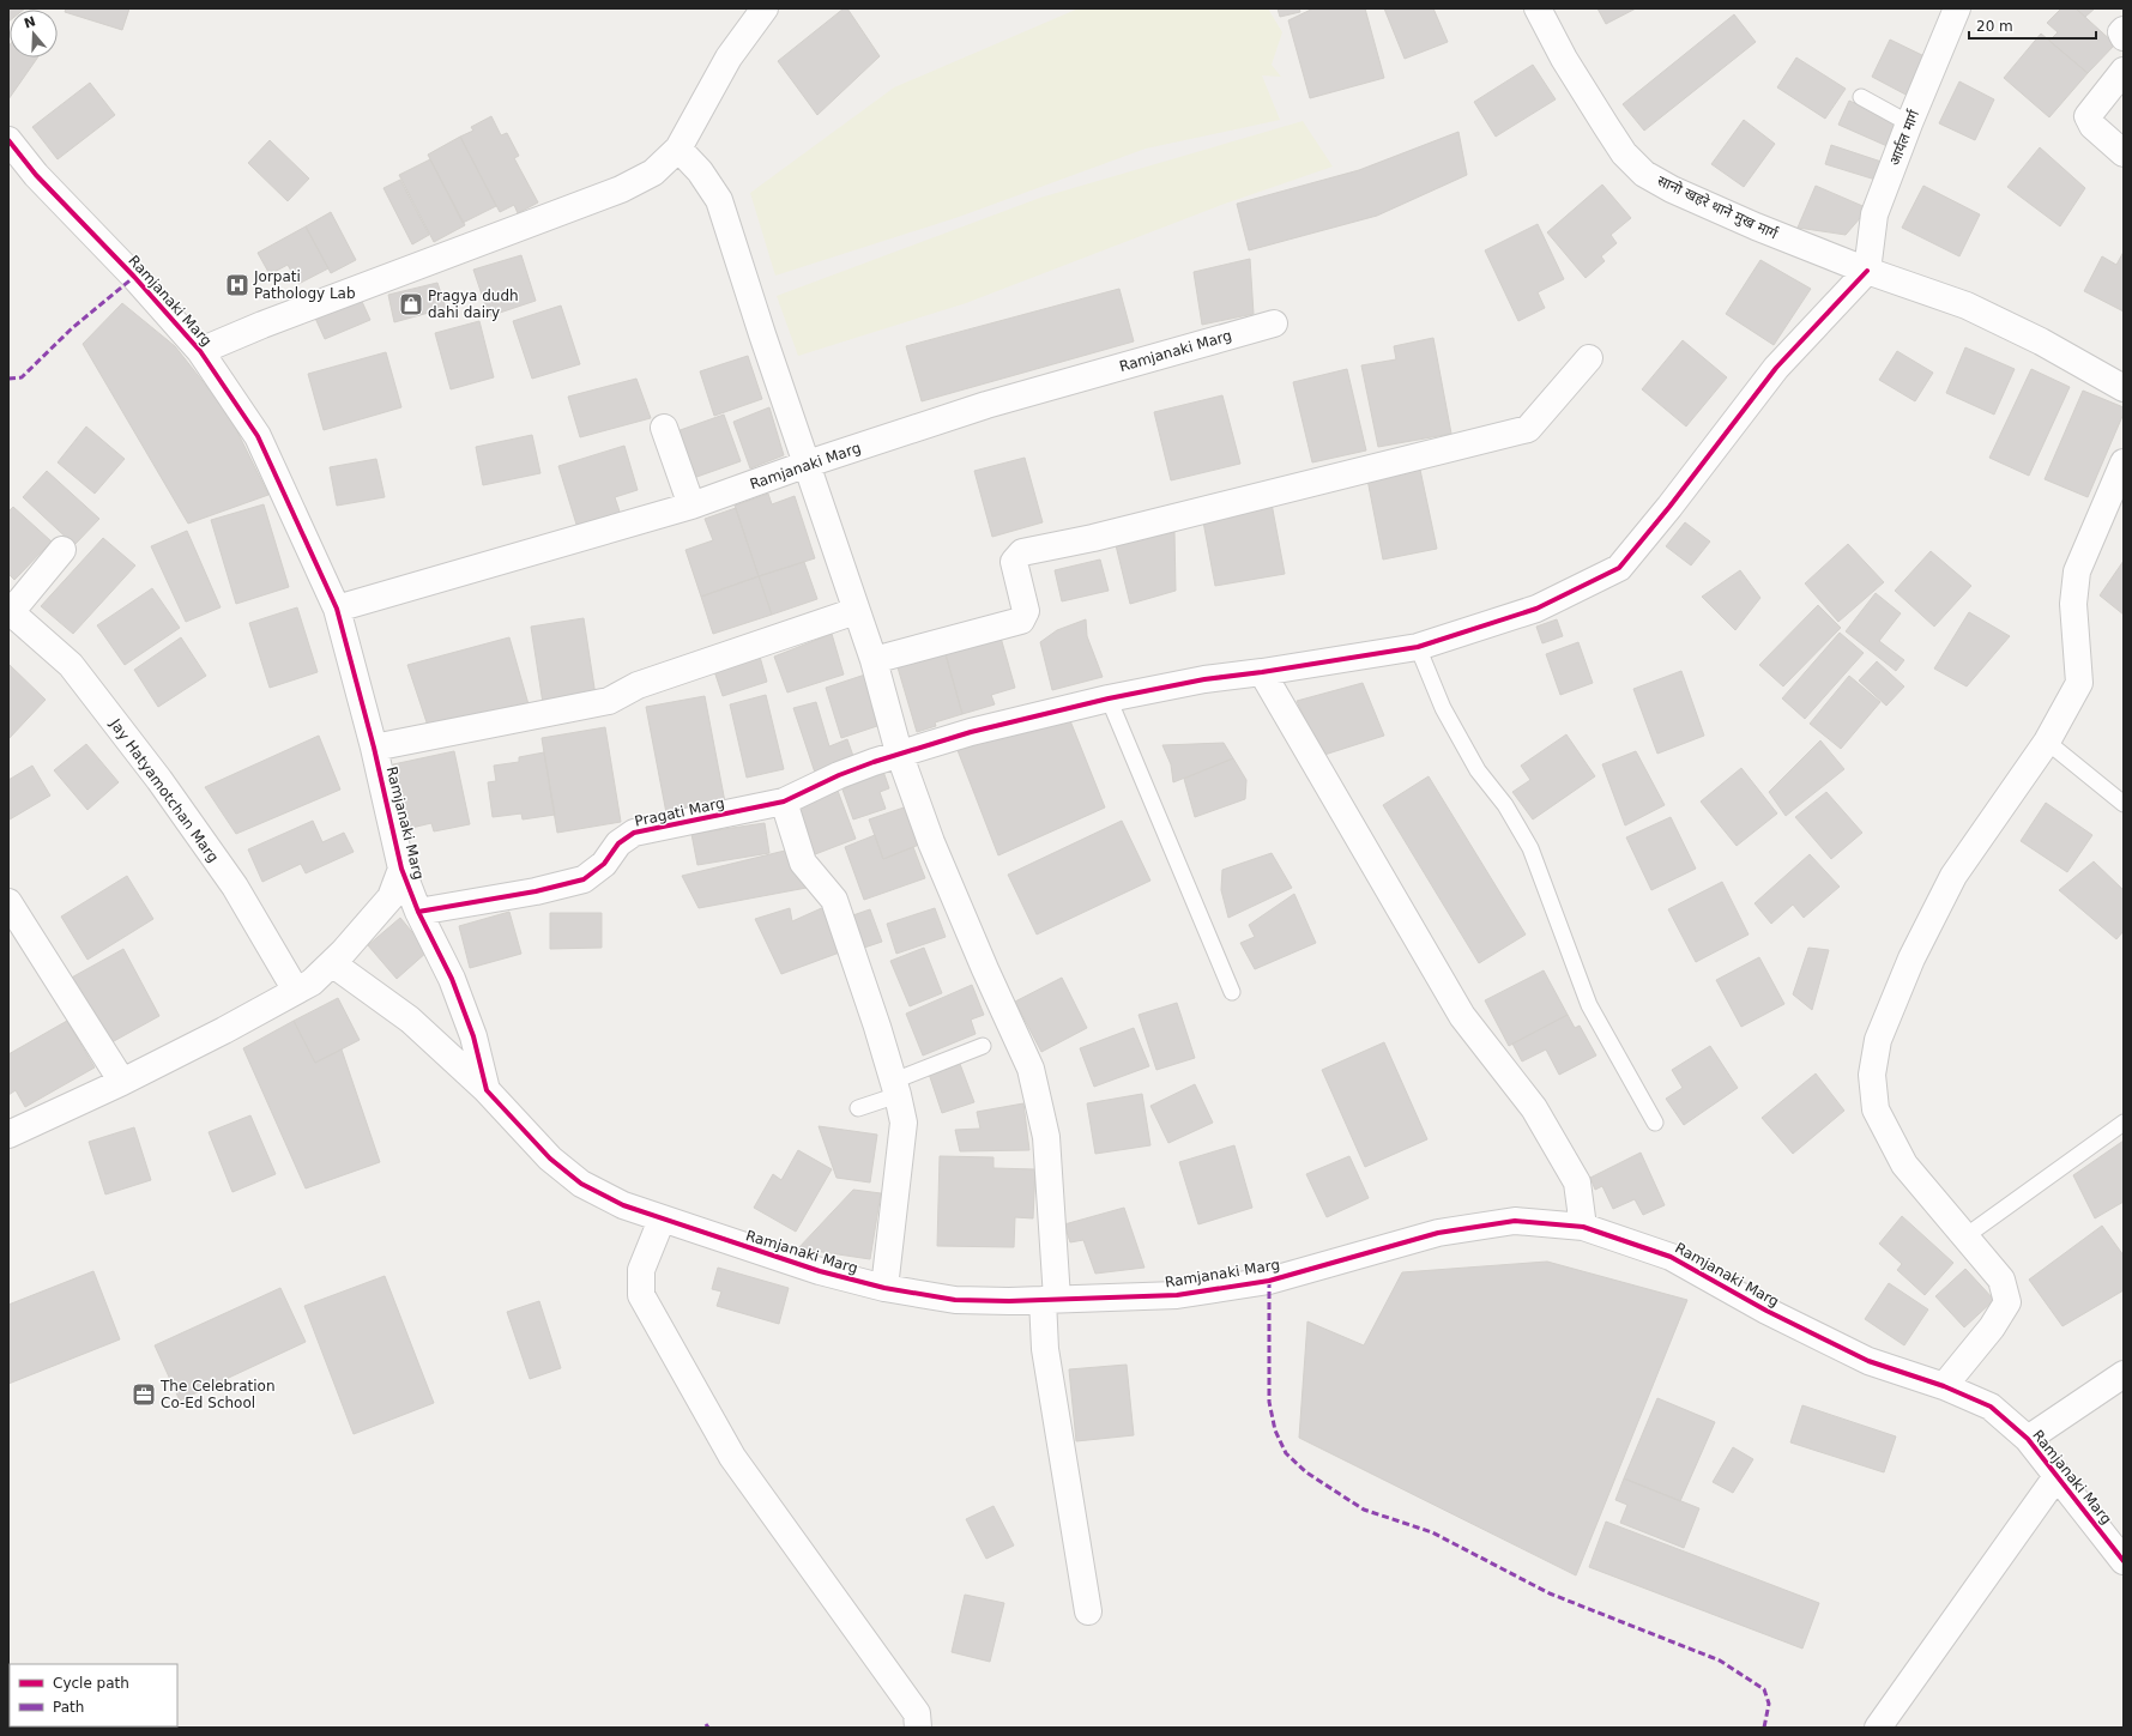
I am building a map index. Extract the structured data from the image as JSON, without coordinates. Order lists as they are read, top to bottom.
{
  "streets": {
    "street": [
      "आर्यल मार्ग",
      "सानो खहरे थाने मुख मार्ग",
      "Ramjanaki Marg",
      "Jay Hatyamotchan Marg",
      "Pragati Marg"
    ]
  },
  "crossings": [
    ["आर्यल मार्ग", "सानो खहरे थाने मुख मार्ग"],
    ["आर्यल मार्ग", "Pragati Marg"],
    ["सानो खहरे थाने मुख मार्ग", "Pragati Marg"],
    ["Ramjanaki Marg", "Pragati Marg"]
  ],
  "places": {
    "hospital": ["Jorpati Pathology Lab"],
    "shop": ["Pragya dudh dahi dairy"],
    "office": ["The Celebration Co-Ed School"]
  },
  "legend": ["Cycle path", "Path"],
  "scale_bar": "20 m",
  "north": "top"
}
